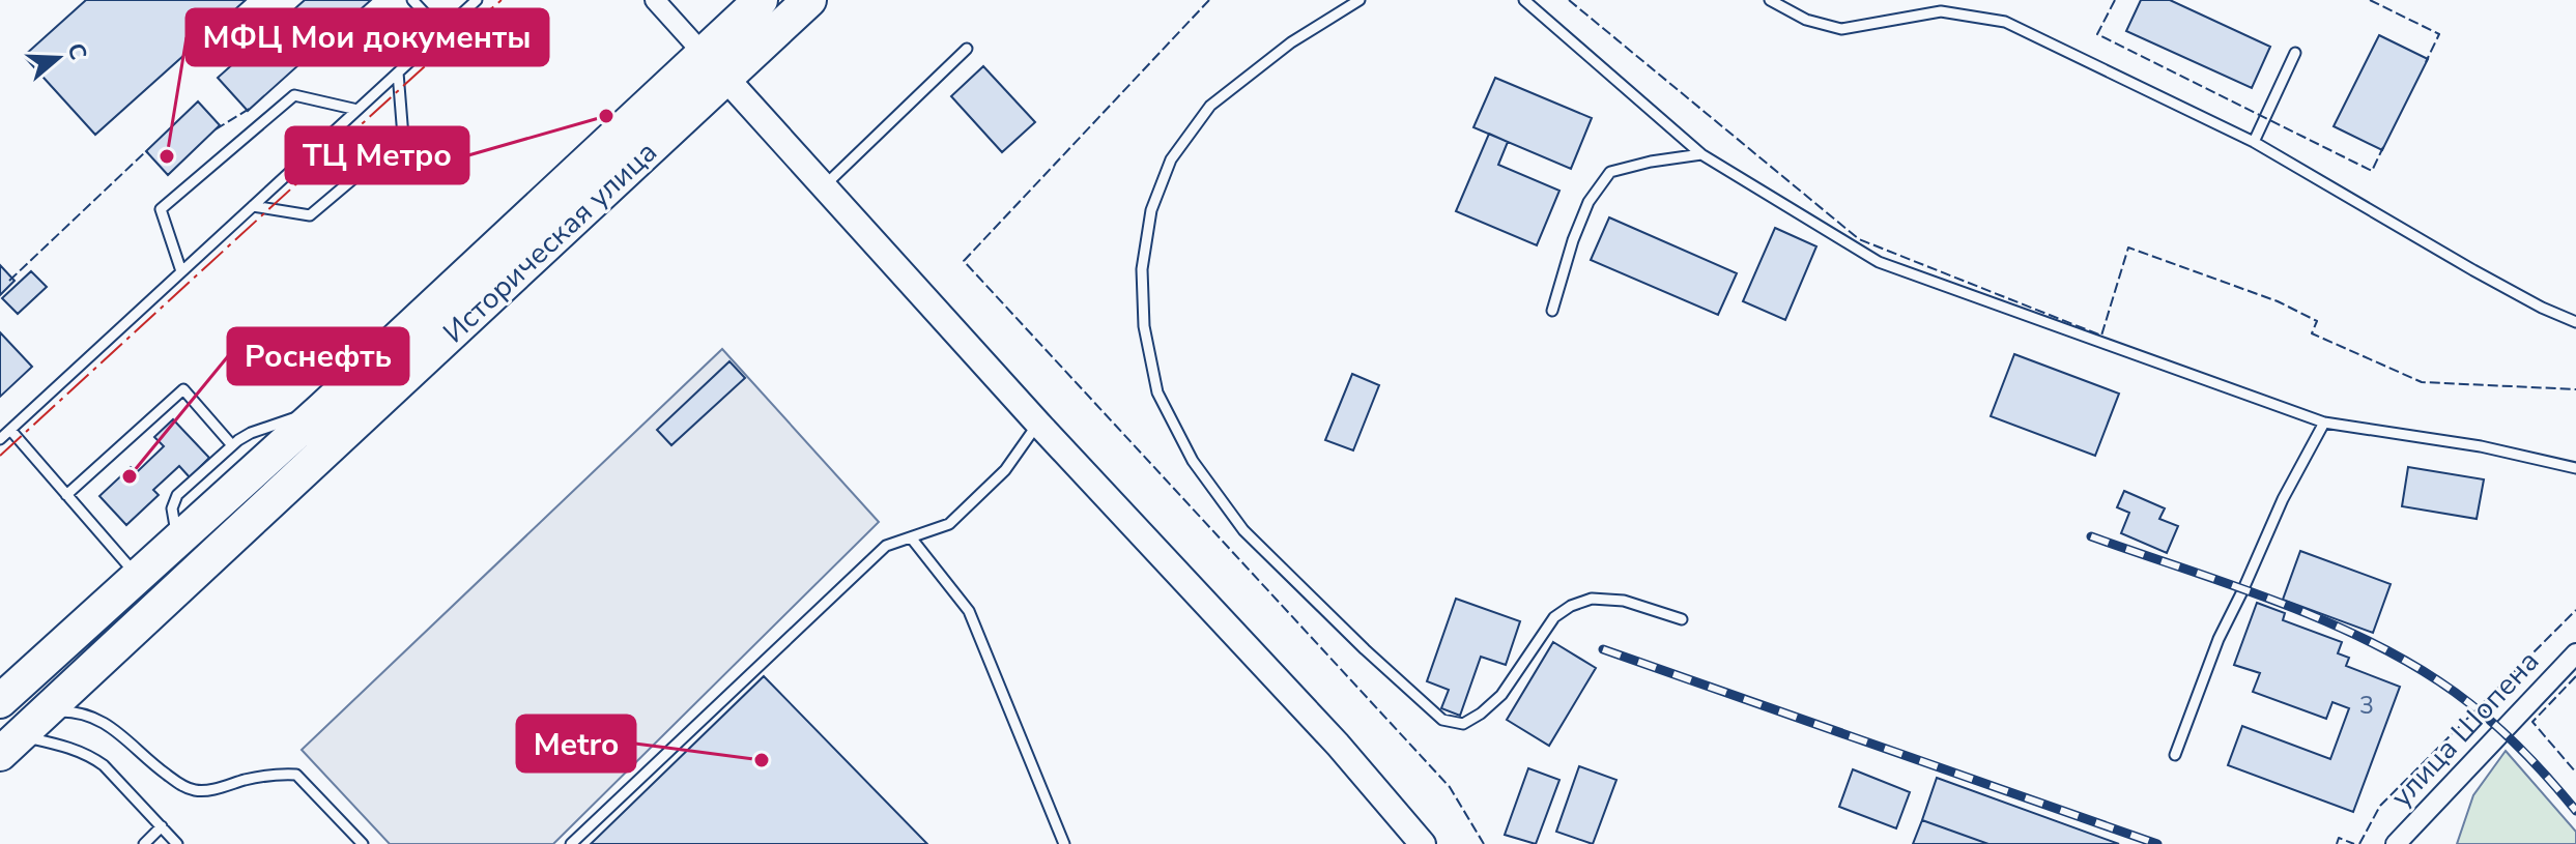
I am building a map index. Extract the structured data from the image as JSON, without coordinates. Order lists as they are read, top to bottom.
{
  "streets": {
    "highway": ["Историческая улица"],
    "street": ["улица Шопена"]
  },
  "places": [
    "ТЦ Метро",
    "МФЦ Мои документы",
    "Роснефть",
    "Metro"
  ],
  "house_numbers": ["3"],
  "north": "right"
}
